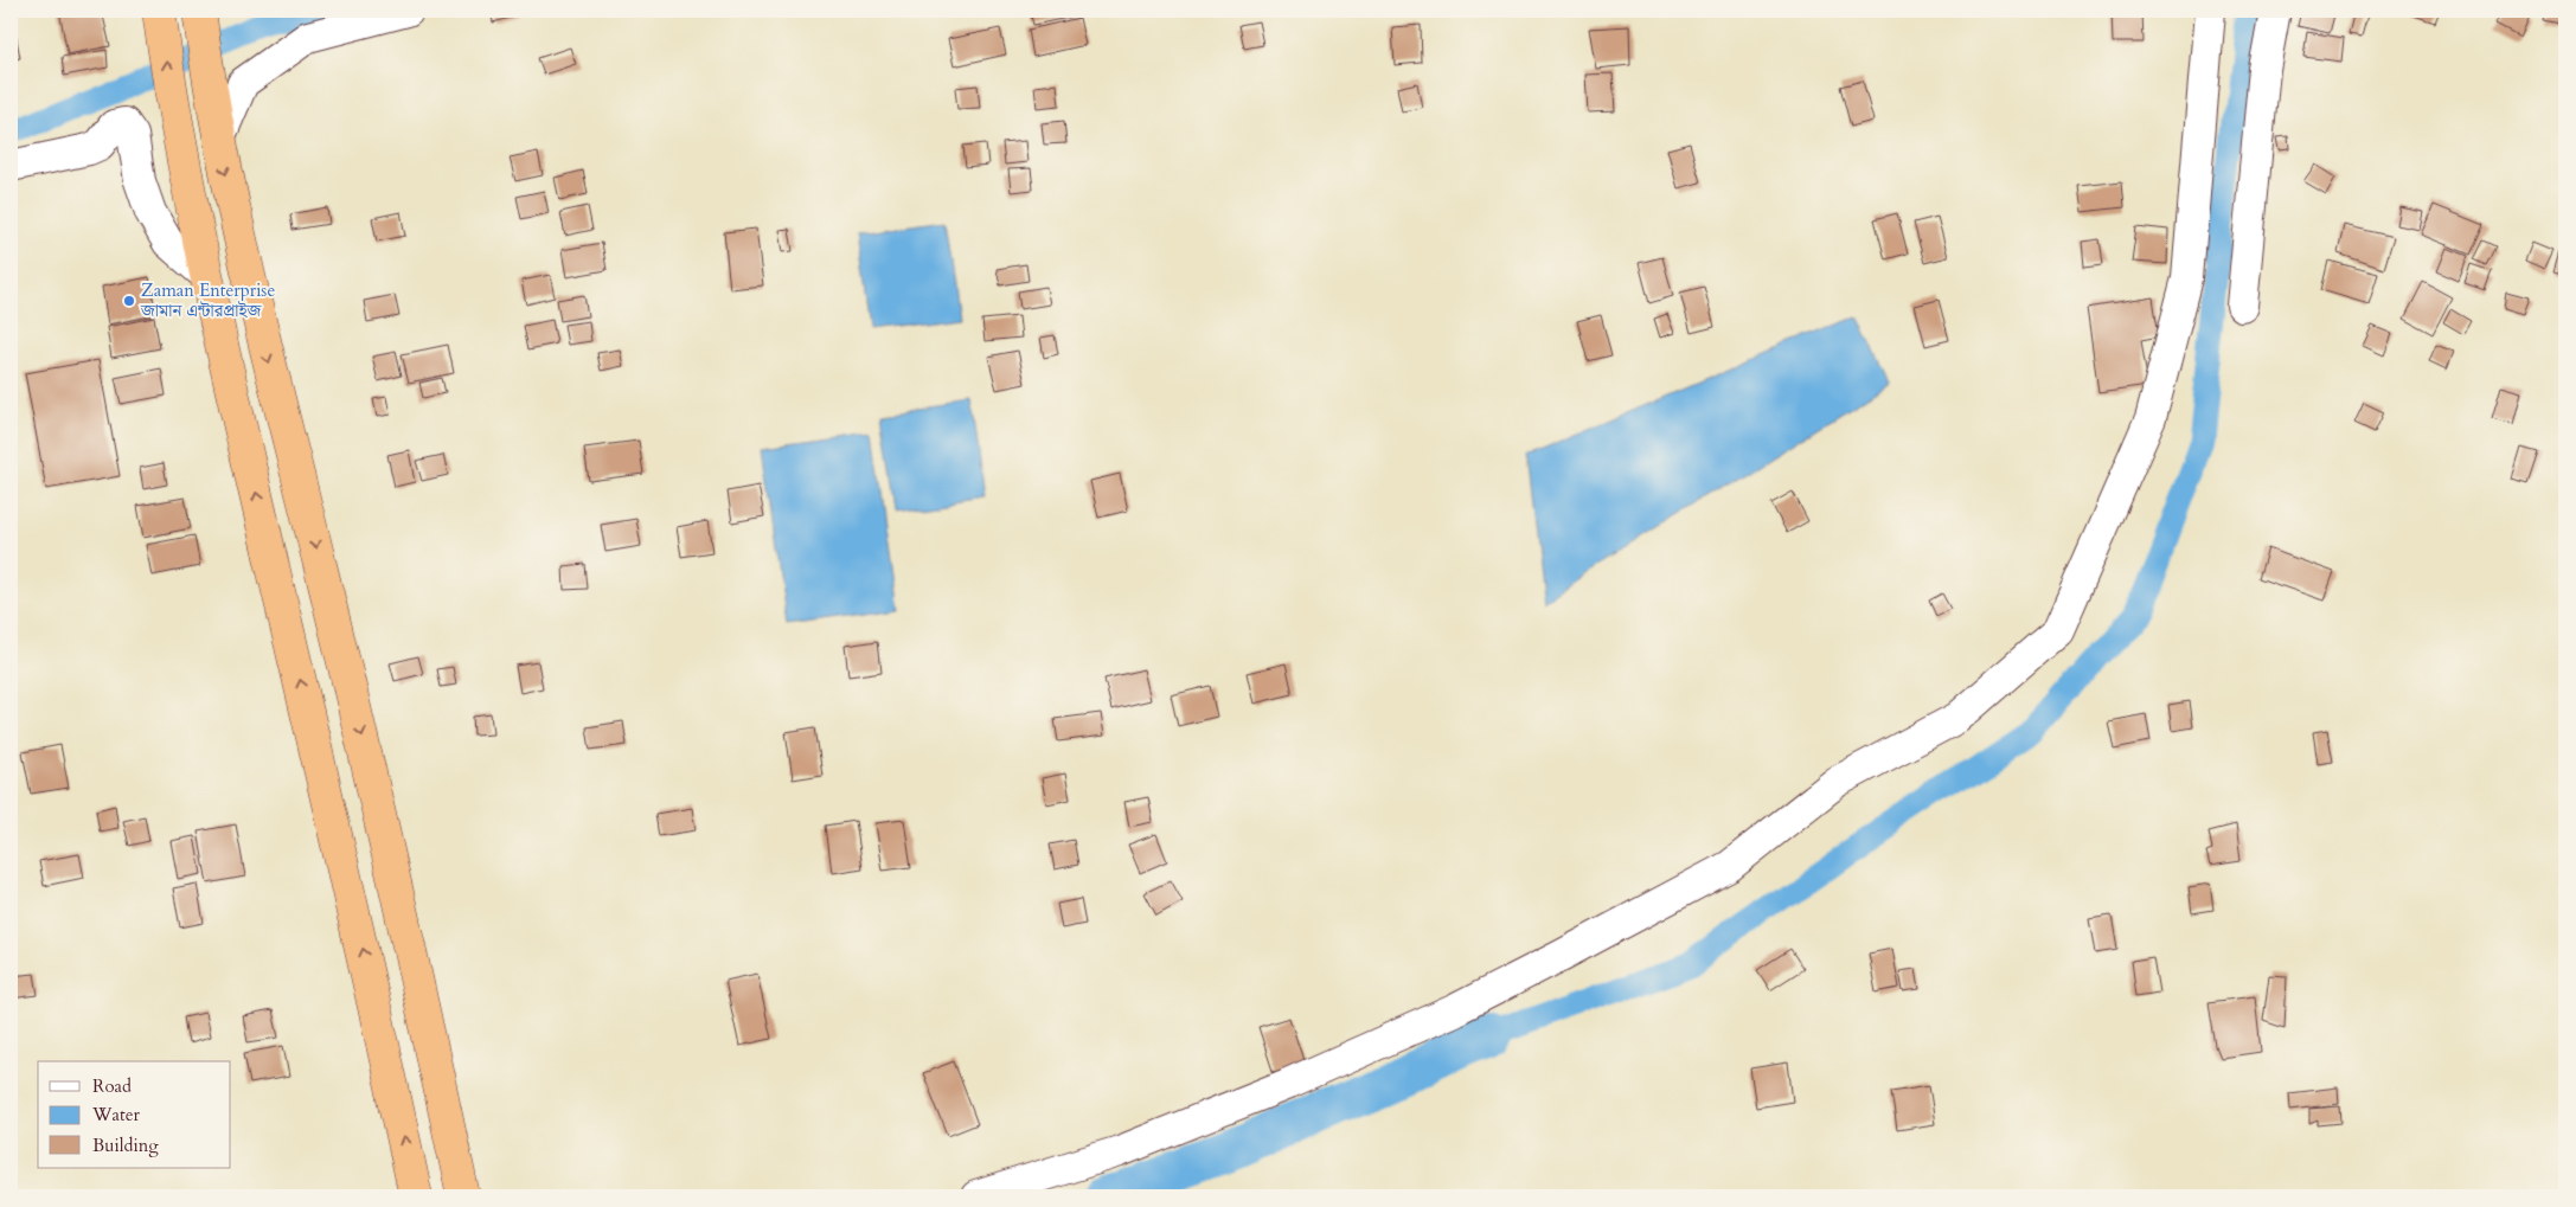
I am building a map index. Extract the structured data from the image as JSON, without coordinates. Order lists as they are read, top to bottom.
{
  "places": ["Zaman Enterprise জামান এন্টারপ্রাইজ"],
  "legend": ["Road", "Water", "Building"]
}
